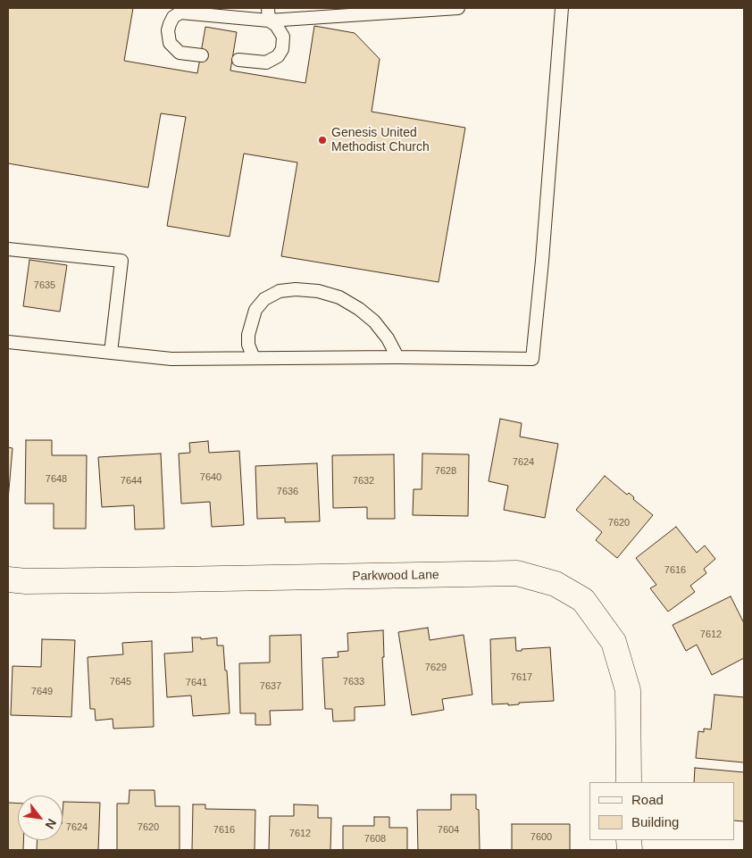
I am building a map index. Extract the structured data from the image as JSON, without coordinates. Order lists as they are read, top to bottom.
{
  "streets": {
    "street": ["Parkwood Lane"]
  },
  "places": ["Genesis United Methodist Church"],
  "house_numbers": [
    "7635",
    "7624",
    "7628",
    "7640",
    "7648",
    "7644",
    "7632",
    "7636",
    "7620",
    "7616",
    "7612",
    "7629",
    "7617",
    "7645",
    "7633",
    "7641",
    "7637",
    "7649",
    "7624",
    "7620",
    "7616",
    "7604",
    "7612",
    "7600",
    "7608"
  ],
  "legend": ["Road", "Building"],
  "north": "bottom right"
}
